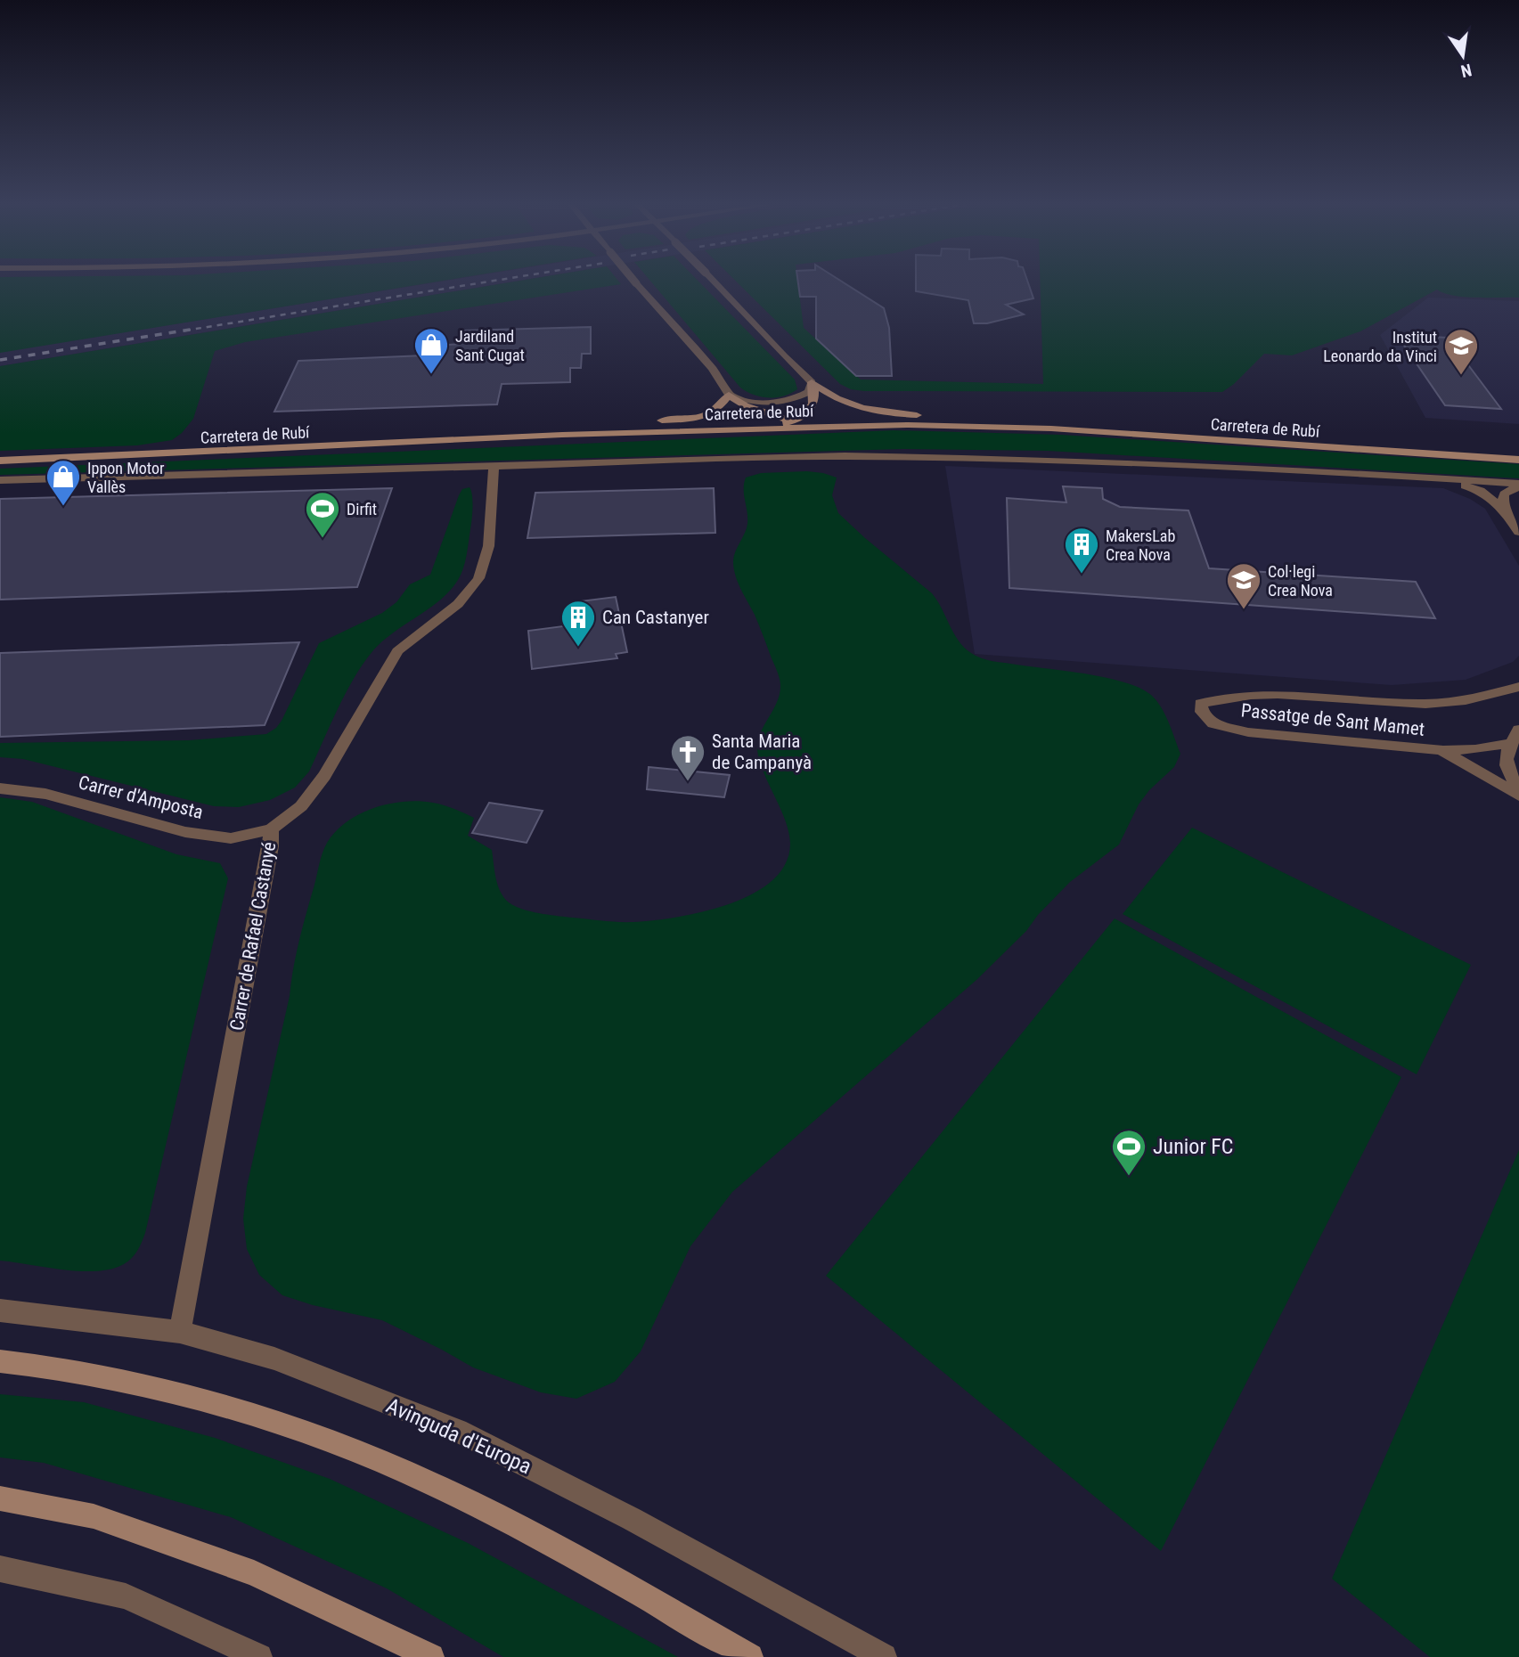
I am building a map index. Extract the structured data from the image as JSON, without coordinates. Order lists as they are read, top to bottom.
{
  "streets": {
    "main road": ["Carretera de Rubí"],
    "street": [
      "Passatge de Sant Mamet",
      "Carrer d'Amposta",
      "Carrer de Rafael Castanyé",
      "Avinguda d'Europa"
    ]
  },
  "crossings": [
    ["Carretera de Rubí", "Carrer de Rafael Castanyé"],
    ["Carrer d'Amposta", "Carrer de Rafael Castanyé"],
    ["Carrer de Rafael Castanyé", "Avinguda d'Europa"]
  ],
  "places": {
    "shop": ["Jardiland Sant Cugat", "Ippon Motor Vallès"],
    "school or university": ["Institut Leonardo da Vinci", "Col·legi Crea Nova"],
    "sports": ["Dirfit", "Junior FC"],
    "building": ["MakersLab Crea Nova", "Can Castanyer"],
    "church": ["Santa Maria de Campanyà"]
  },
  "north": "bottom"
}
